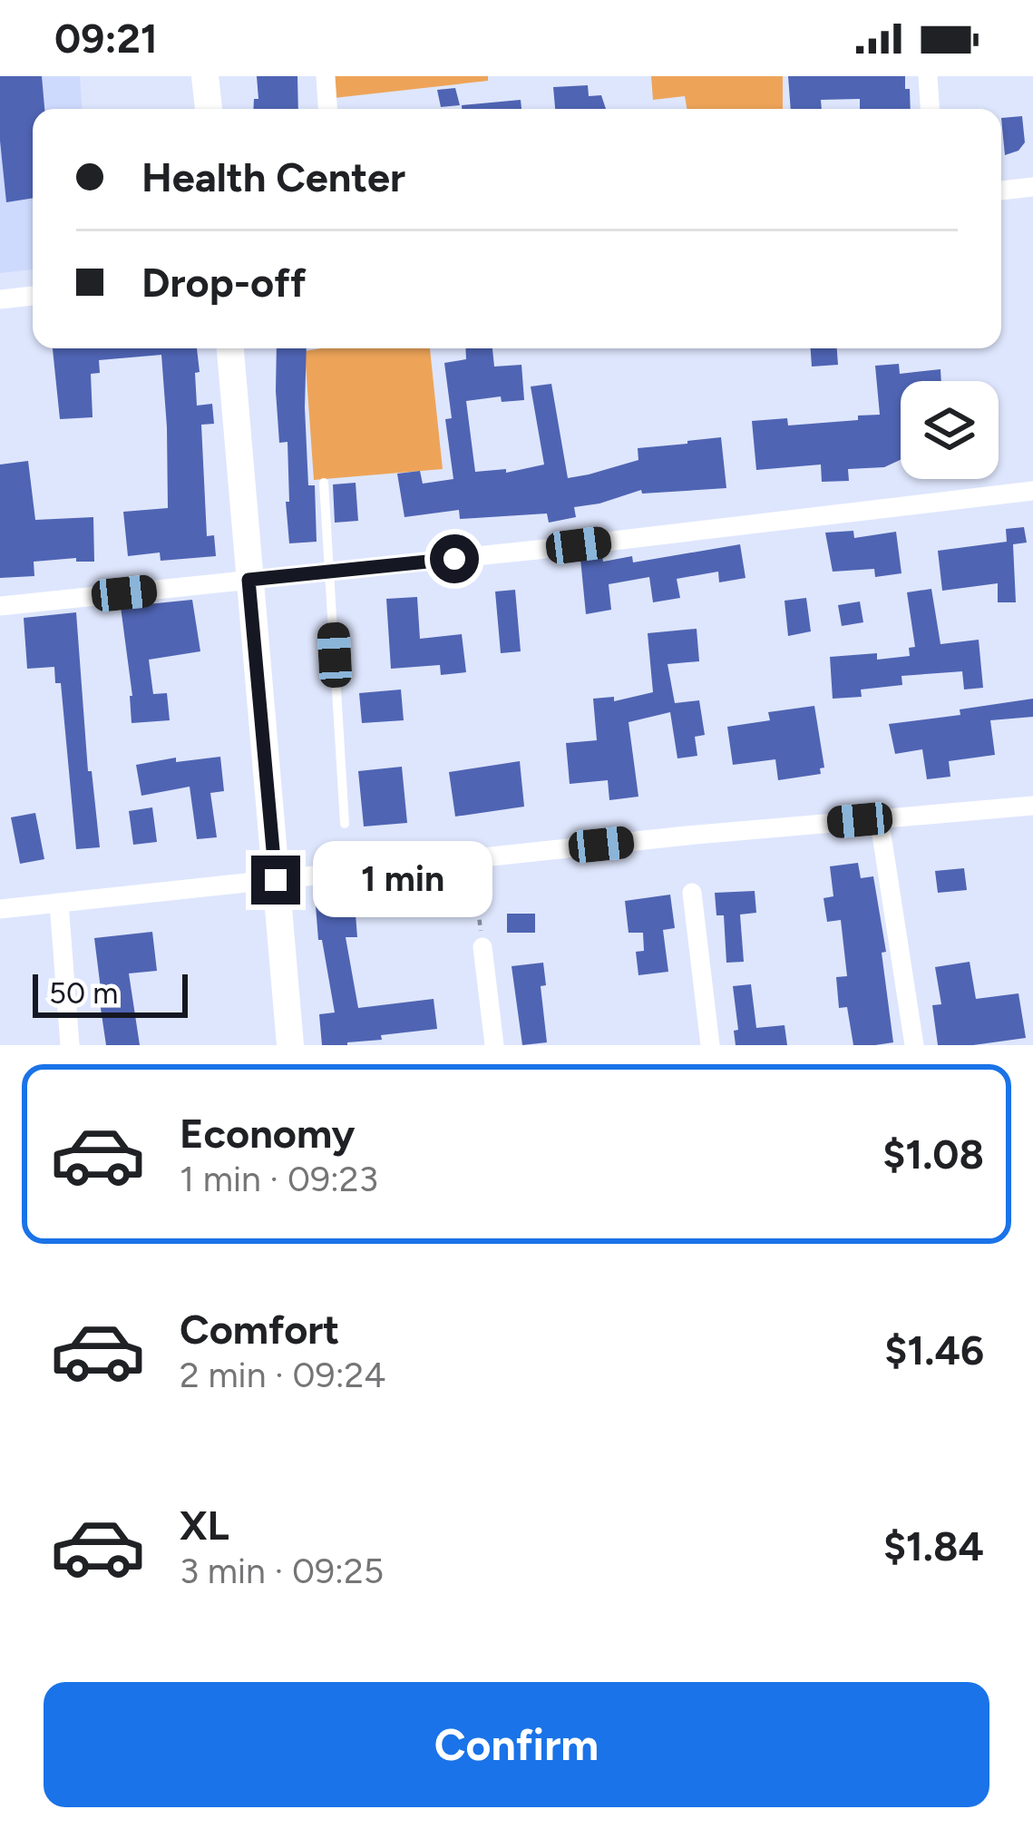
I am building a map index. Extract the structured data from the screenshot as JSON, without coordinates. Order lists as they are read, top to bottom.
{
  "scale_bar": "50 m",
  "page": {
    "status": "09:21",
    "banner": ["Health Center", "Drop-off"],
    "bubble": "1 min",
    "scale": "50 m",
    "list": [
      {
        "name": "Economy",
        "note": "1 min · 09:23",
        "value": "$1.08"
      },
      {
        "name": "Comfort",
        "note": "2 min · 09:24",
        "value": "$1.46"
      },
      {
        "name": "XL",
        "note": "3 min · 09:25",
        "value": "$1.84"
      }
    ],
    "buttons": "Confirm"
  }
}
